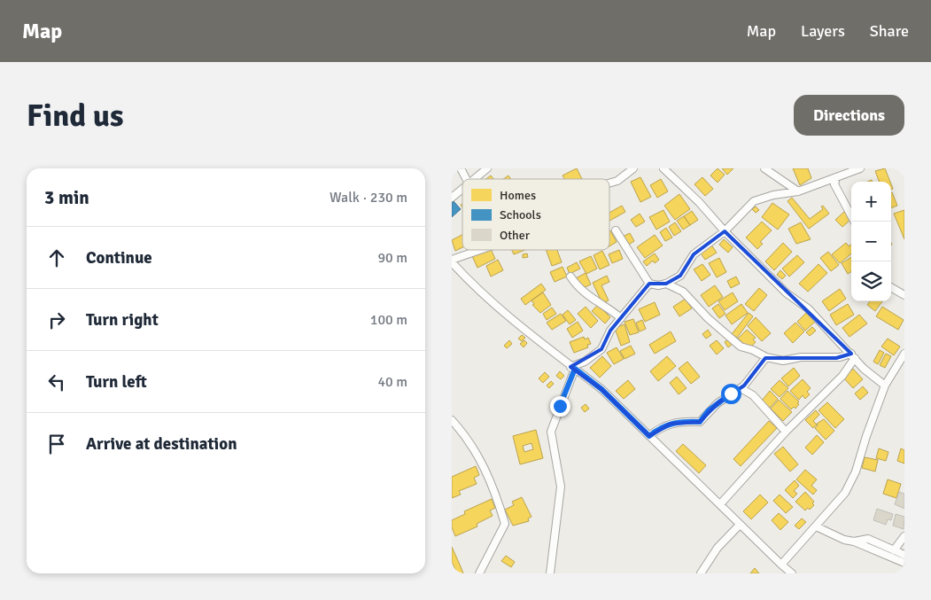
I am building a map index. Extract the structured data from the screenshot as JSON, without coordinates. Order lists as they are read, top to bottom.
{
  "legend": ["Homes", "Schools", "Other"],
  "page": {
    "header": "Map",
    "nav": ["Map", "Layers", "Share"],
    "buttons": "Directions",
    "title": "Find us",
    "heading": ["3 min", "Walk · 230 m"],
    "map_buttons": ["+", "−"],
    "list": [
      ["Continue", "90 m"],
      ["Turn right", "100 m"],
      ["Turn left", "40 m"],
      "Arrive at destination"
    ]
  }
}
